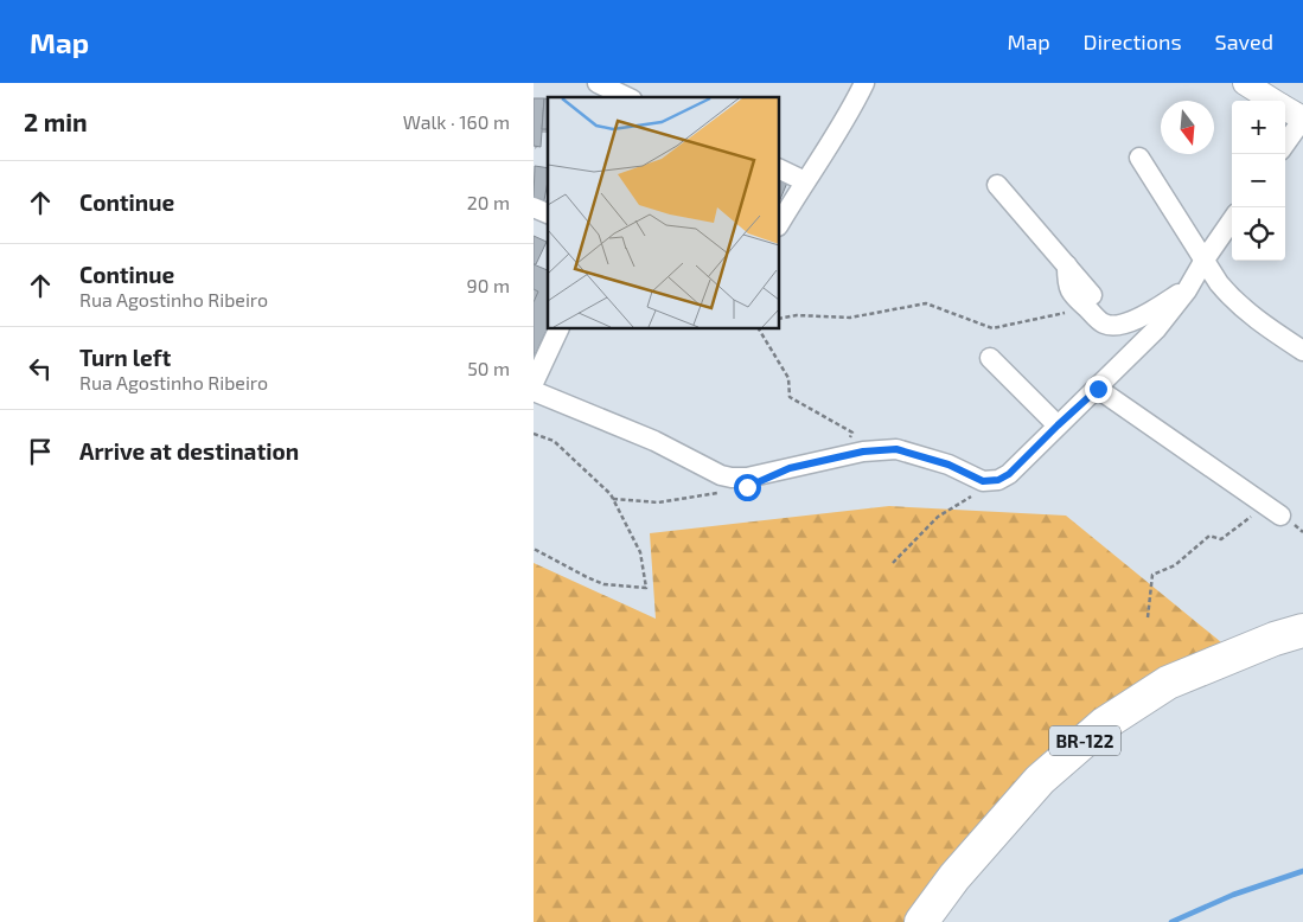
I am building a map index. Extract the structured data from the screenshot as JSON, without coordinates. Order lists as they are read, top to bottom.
{
  "streets": {
    "highway": ["BR-122"]
  },
  "north": "bottom",
  "page": {
    "header": "Map",
    "nav": ["Map", "Directions", "Saved"],
    "heading": ["2 min", "Walk · 160 m"],
    "map_buttons": ["+", "−"],
    "list": [
      ["Continue", "20 m"],
      ["Continue", "Rua Agostinho Ribeiro", "90 m"],
      ["Turn left", "Rua Agostinho Ribeiro", "50 m"],
      "Arrive at destination"
    ]
  }
}
